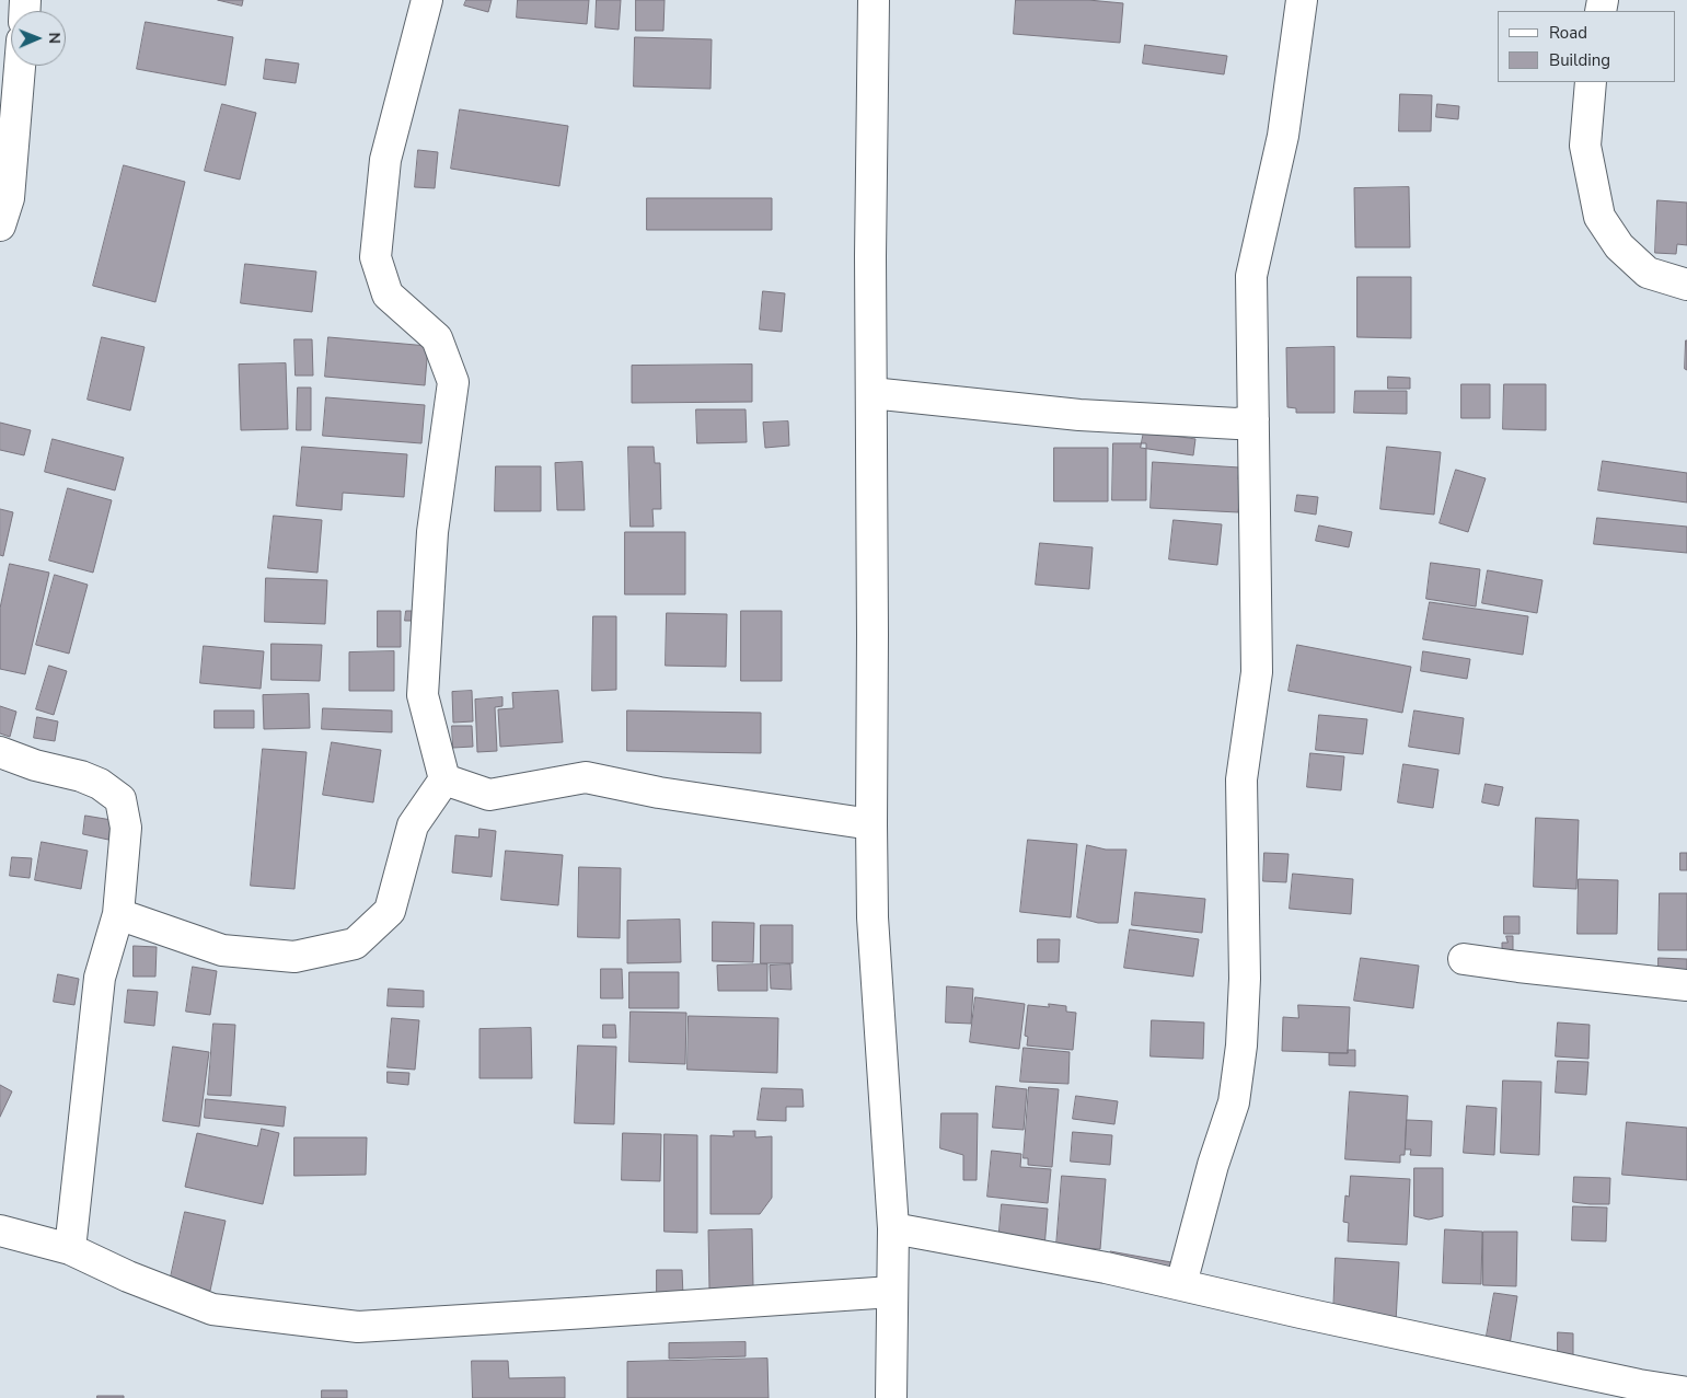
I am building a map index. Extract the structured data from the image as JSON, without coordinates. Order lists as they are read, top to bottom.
{
  "legend": ["Road", "Building"],
  "north": "right"
}
